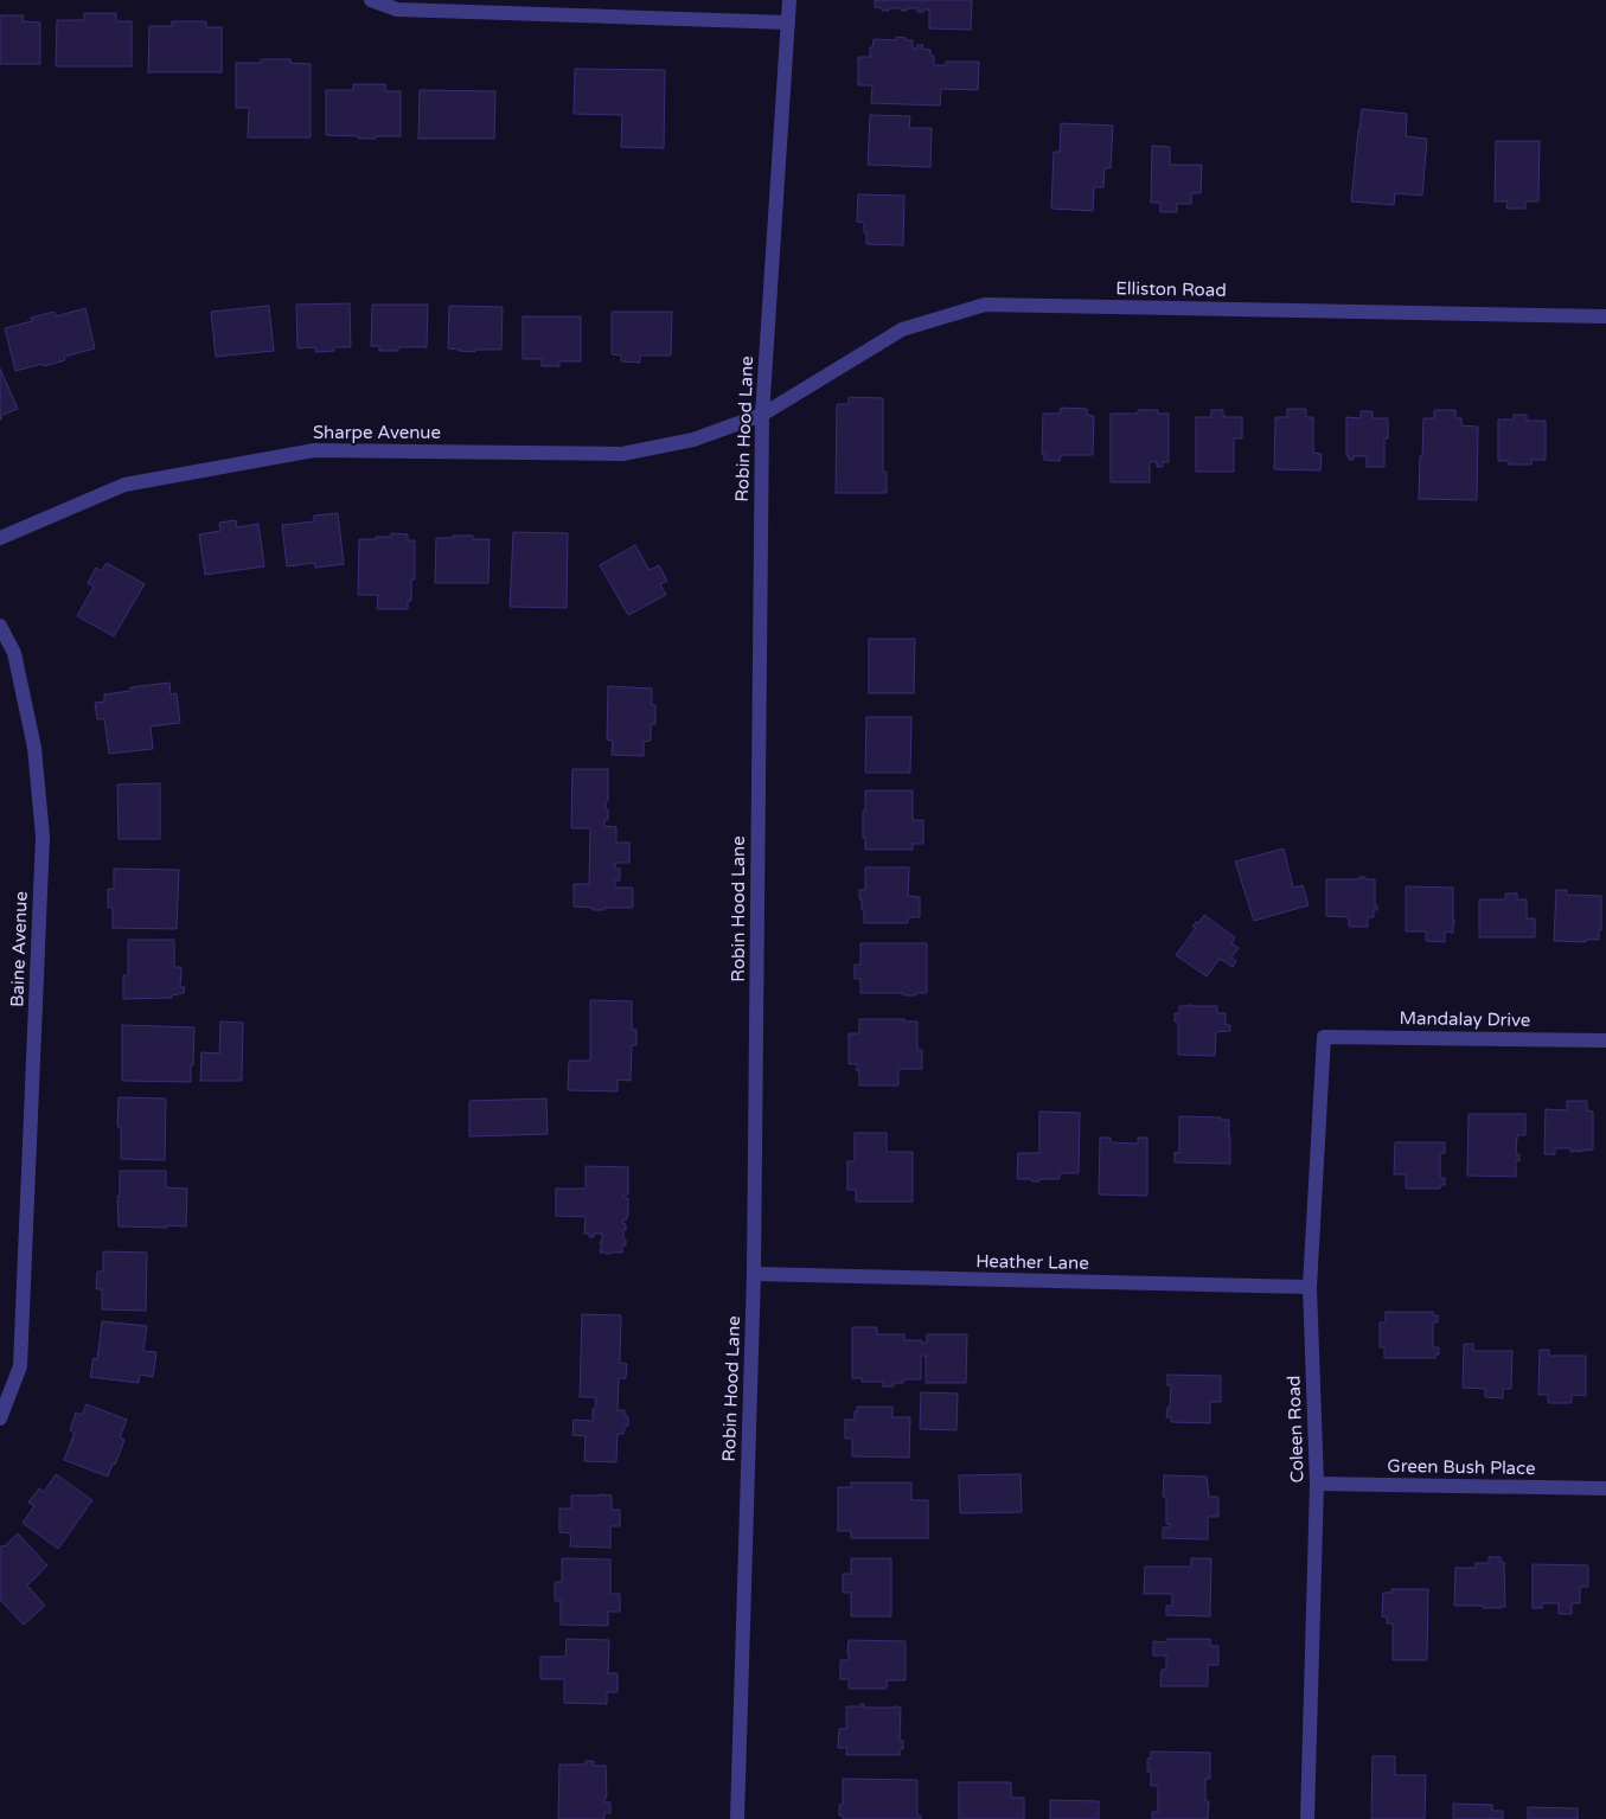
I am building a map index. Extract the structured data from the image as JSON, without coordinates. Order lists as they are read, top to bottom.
{
  "streets": {
    "street": [
      "Elliston Road",
      "Robin Hood Lane",
      "Sharpe Avenue",
      "Baine Avenue",
      "Mandalay Drive",
      "Heather Lane",
      "Coleen Road",
      "Green Bush Place"
    ]
  },
  "crossings": [
    ["Elliston Road", "Robin Hood Lane"],
    ["Elliston Road", "Sharpe Avenue"],
    ["Robin Hood Lane", "Sharpe Avenue"],
    ["Robin Hood Lane", "Heather Lane"],
    ["Mandalay Drive", "Coleen Road"],
    ["Heather Lane", "Coleen Road"],
    ["Coleen Road", "Green Bush Place"]
  ]
}
